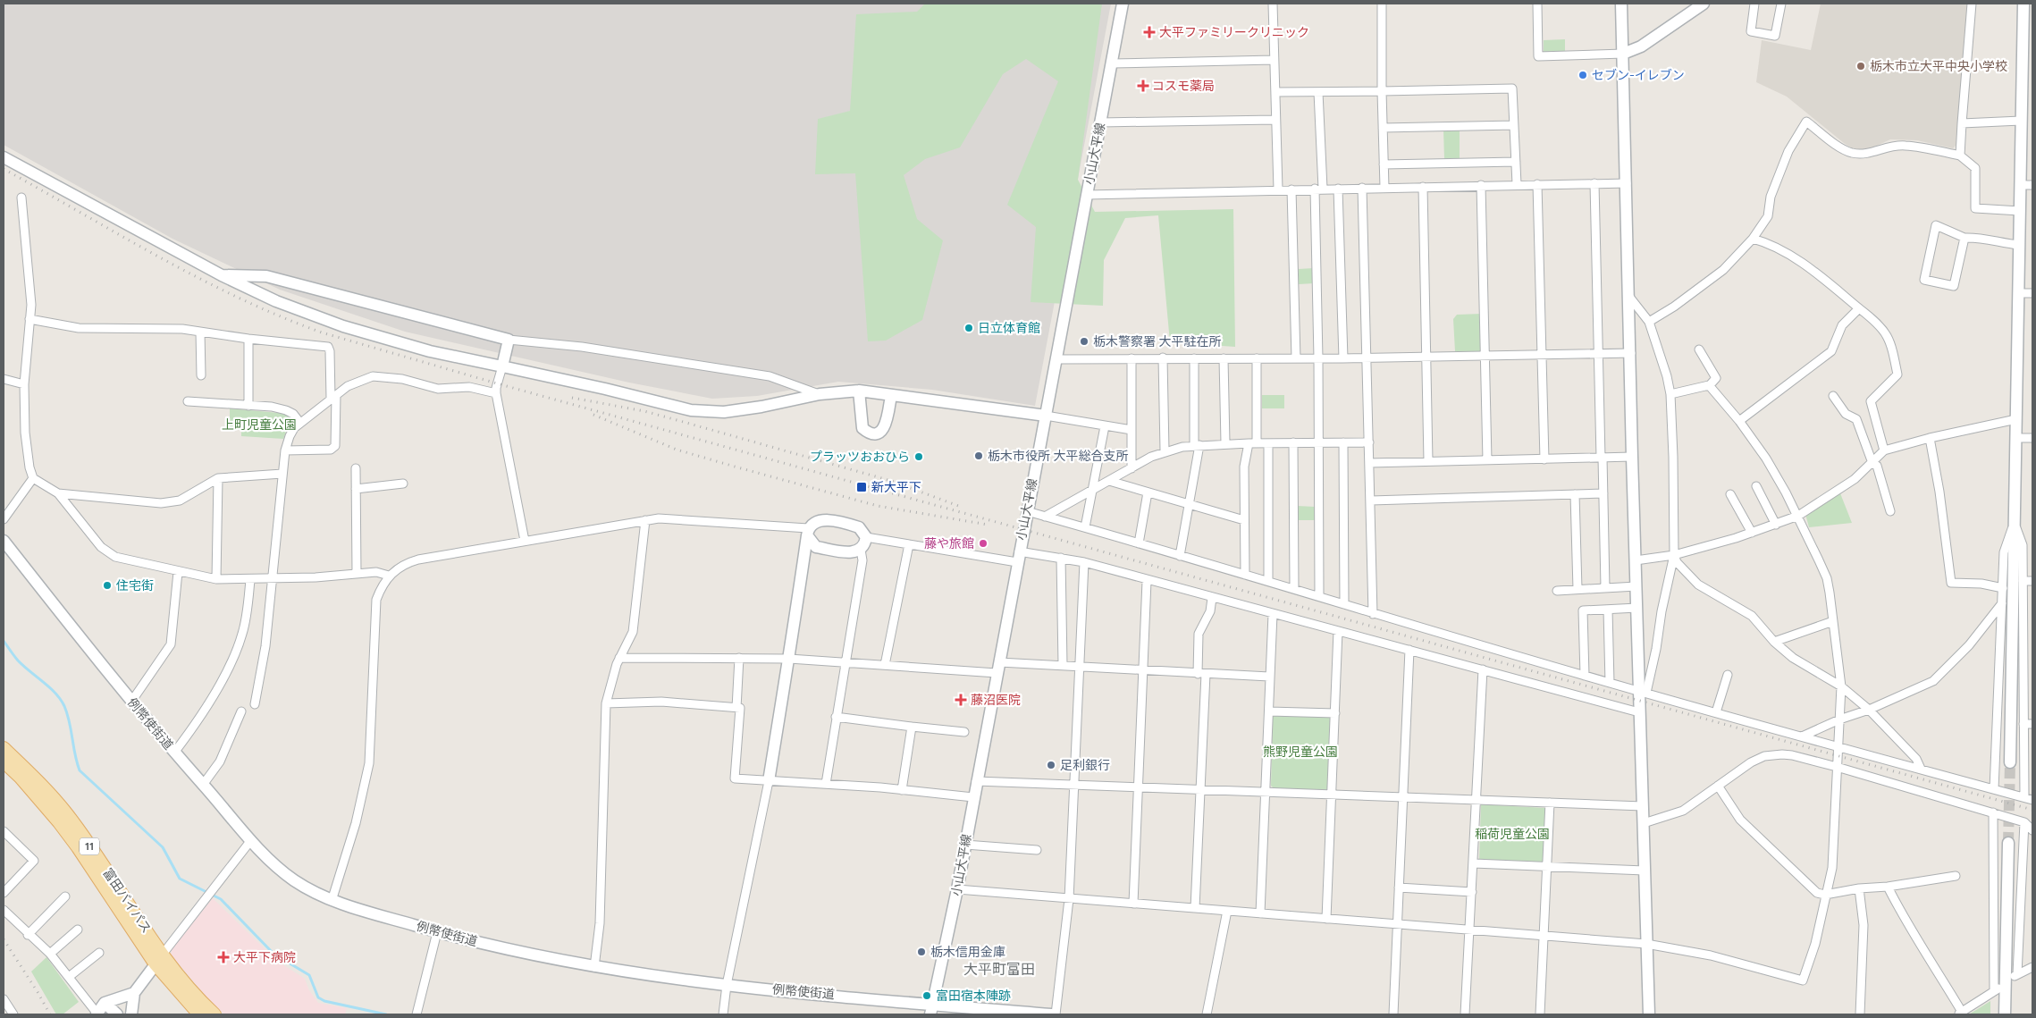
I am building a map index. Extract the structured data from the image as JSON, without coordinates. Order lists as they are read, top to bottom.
{
  "streets": {
    "main road": ["11", "富田バイパス"],
    "street": ["小山大平線", "例幣使街道"]
  },
  "crossings": [
    ["小山大平線", "例幣使街道"]
  ],
  "districts": ["大平町富田"],
  "parks": ["上町児童公園", "熊野児童公園", "稲荷児童公園"],
  "places": {
    "health": [
      "大平ファミリークリニック",
      "コスモ薬局",
      "藤沼医院",
      "大平下病院"
    ],
    "other": [
      "栃木市立大平中央小学校",
      "セブン-イレブン",
      "日立体育館",
      "栃木警察署 大平駐在所",
      "栃木市役所 大平総合支所",
      "プラッツおおひら",
      "藤や旅館",
      "住宅街",
      "足利銀行",
      "栃木信用金庫",
      "富田宿本陣跡"
    ],
    "transit": ["新大平下"]
  }
}
